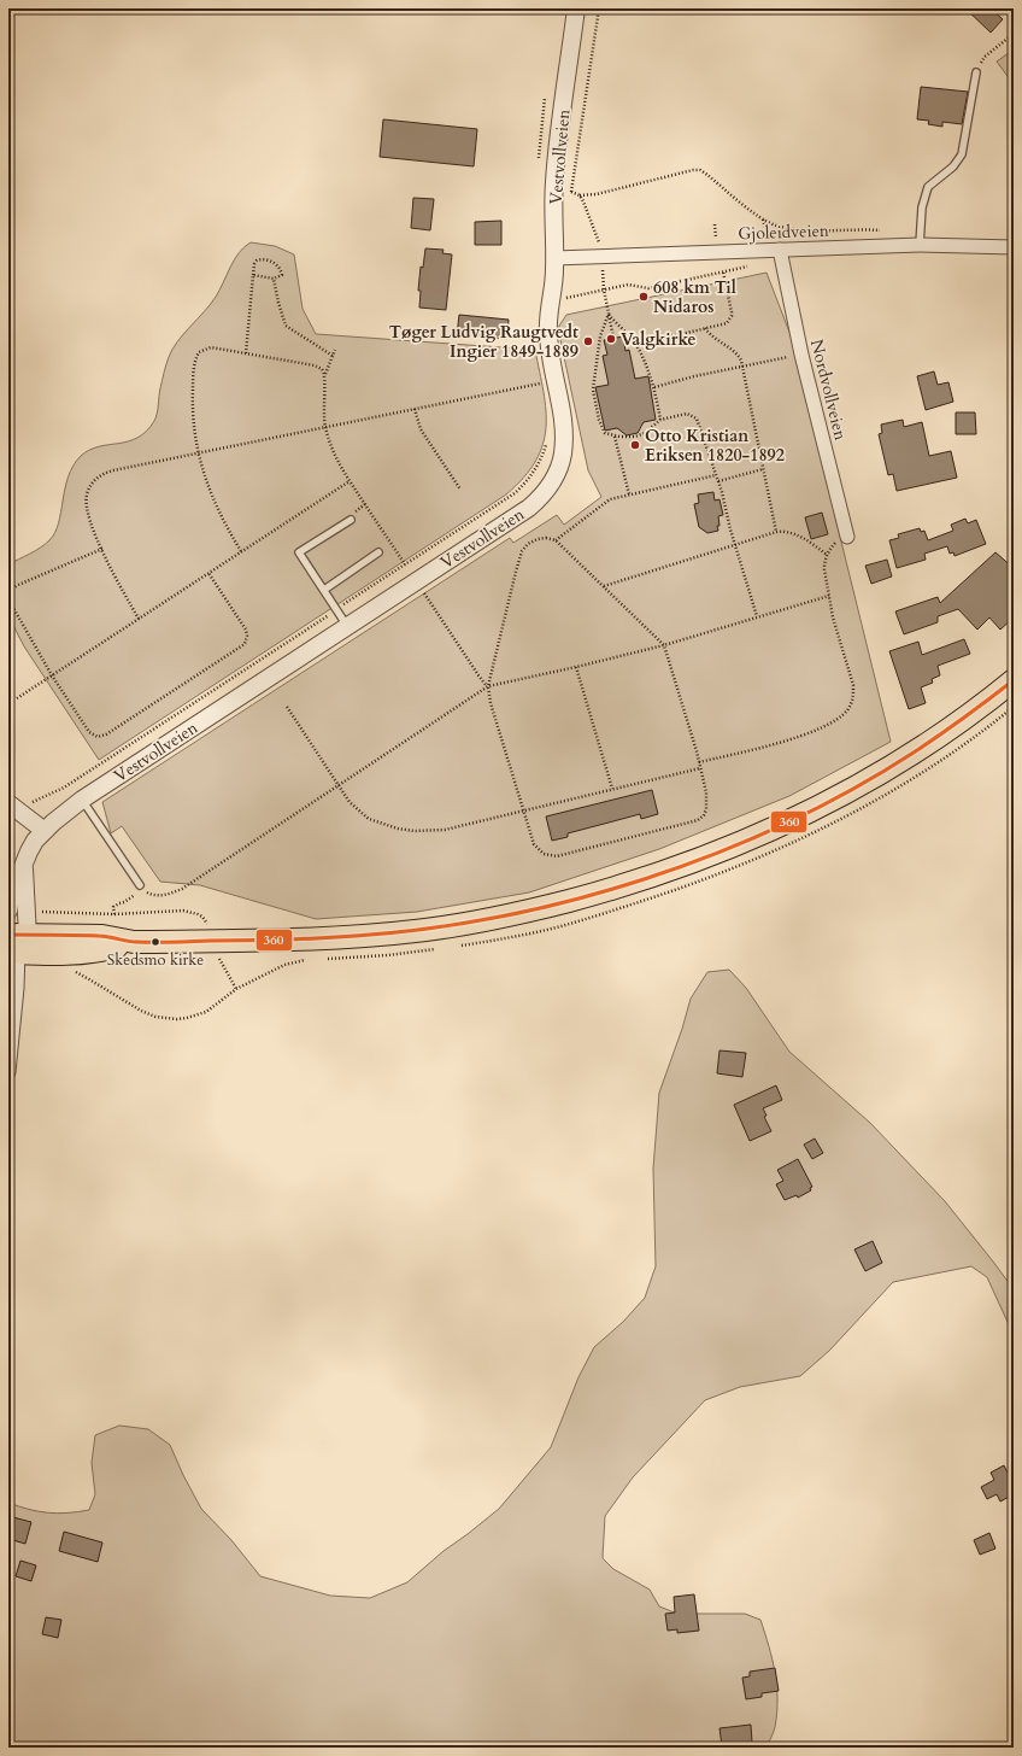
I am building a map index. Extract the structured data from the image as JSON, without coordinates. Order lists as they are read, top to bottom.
{
  "streets": {
    "street": ["Vestvollveien", "Gjoleidveien", "Nordvollveien"]
  },
  "crossings": [
    ["Vestvollveien", "Gjoleidveien"],
    ["Gjoleidveien", "Nordvollveien"]
  ],
  "places": [
    "608 km Til Nidaros",
    "Valgkirke",
    "Tøger Ludvig Raugtvedt Ingier 1849-1889",
    "Otto Kristian Eriksen 1820-1892",
    "Skedsmo kirke"
  ],
  "lines": ["transit line 360"]
}
